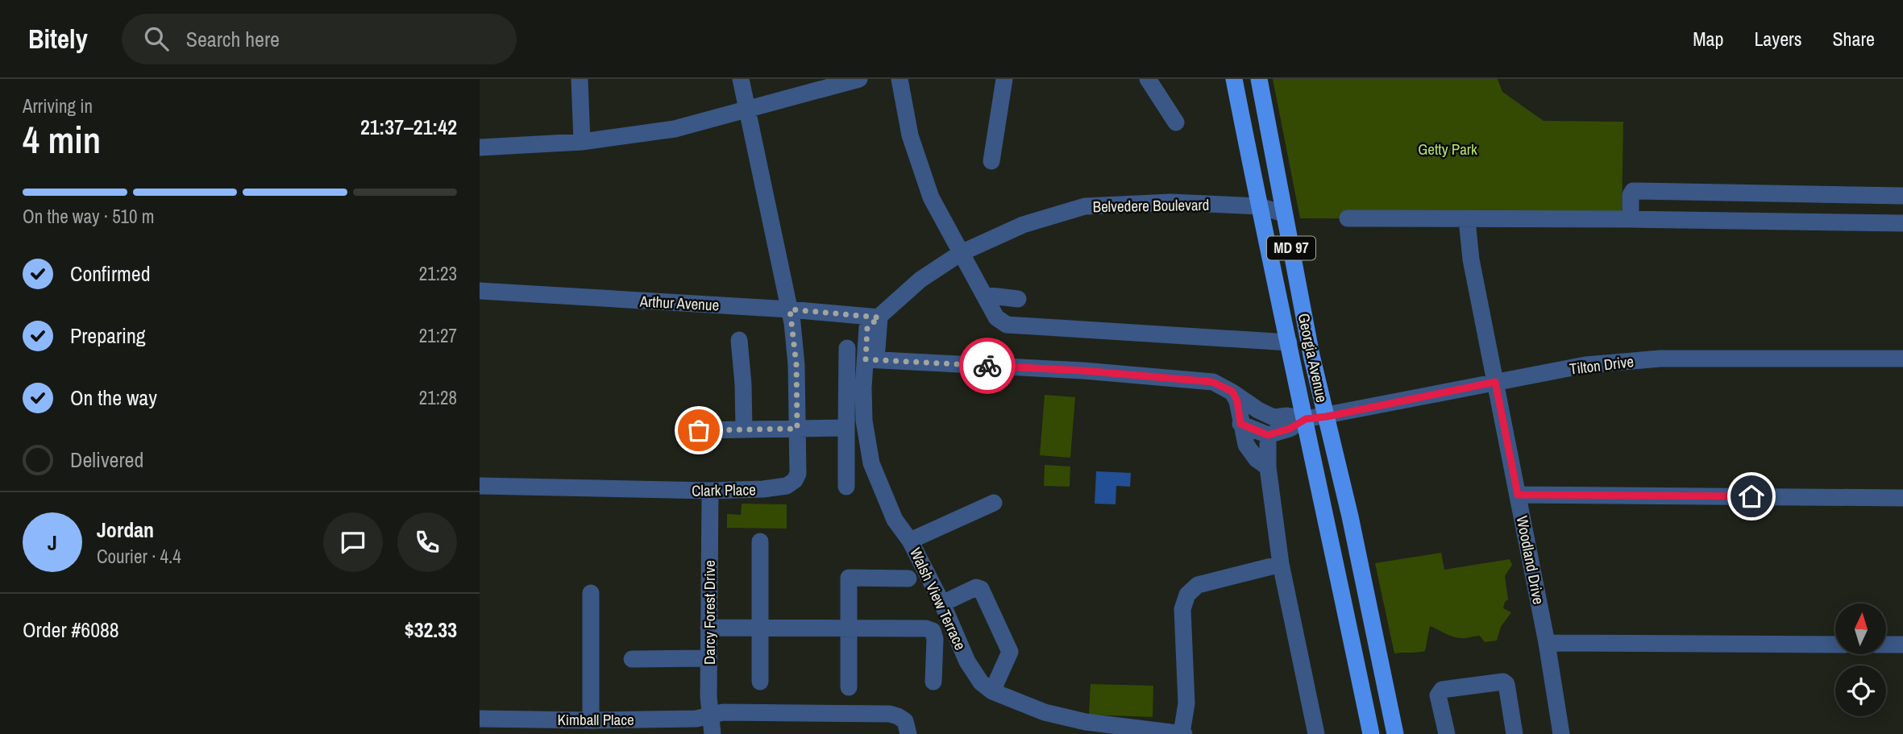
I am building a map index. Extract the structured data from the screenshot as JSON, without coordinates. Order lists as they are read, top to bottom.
{
  "streets": {
    "main road": ["MD 97", "Georgia Avenue"],
    "street": [
      "Belvedere Boulevard",
      "Arthur Avenue",
      "Tilton Drive",
      "Clark Place",
      "Woodland Drive",
      "Walsh View Terrace",
      "Darcy Forest Drive",
      "Kimball Place"
    ]
  },
  "crossings": [
    ["Belvedere Boulevard", "Arthur Avenue"],
    ["Belvedere Boulevard", "Georgia Avenue"],
    ["Belvedere Boulevard", "Walsh View Terrace"],
    ["Arthur Avenue", "Clark Place"],
    ["Arthur Avenue", "Walsh View Terrace"],
    ["Georgia Avenue", "Tilton Drive"],
    ["Tilton Drive", "Woodland Drive"],
    ["Clark Place", "Darcy Forest Drive"],
    ["Darcy Forest Drive", "Kimball Place"]
  ],
  "parks": ["Getty Park"],
  "north": "top",
  "page": {
    "header": "Bitely",
    "search": "Search here",
    "nav": ["Map", "Layers", "Share"],
    "heading": ["4 min", "Arriving in", "21:37–21:42"],
    "panel": [
      "Jordan",
      "Courier · 4.4",
      "Order #6088",
      "$32.33"
    ],
    "bar": "On the way · 510 m",
    "list": [
      ["Confirmed", "21:23"],
      ["Preparing", "21:27"],
      ["On the way", "21:28"],
      "Delivered"
    ],
    "round": "J"
  }
}
